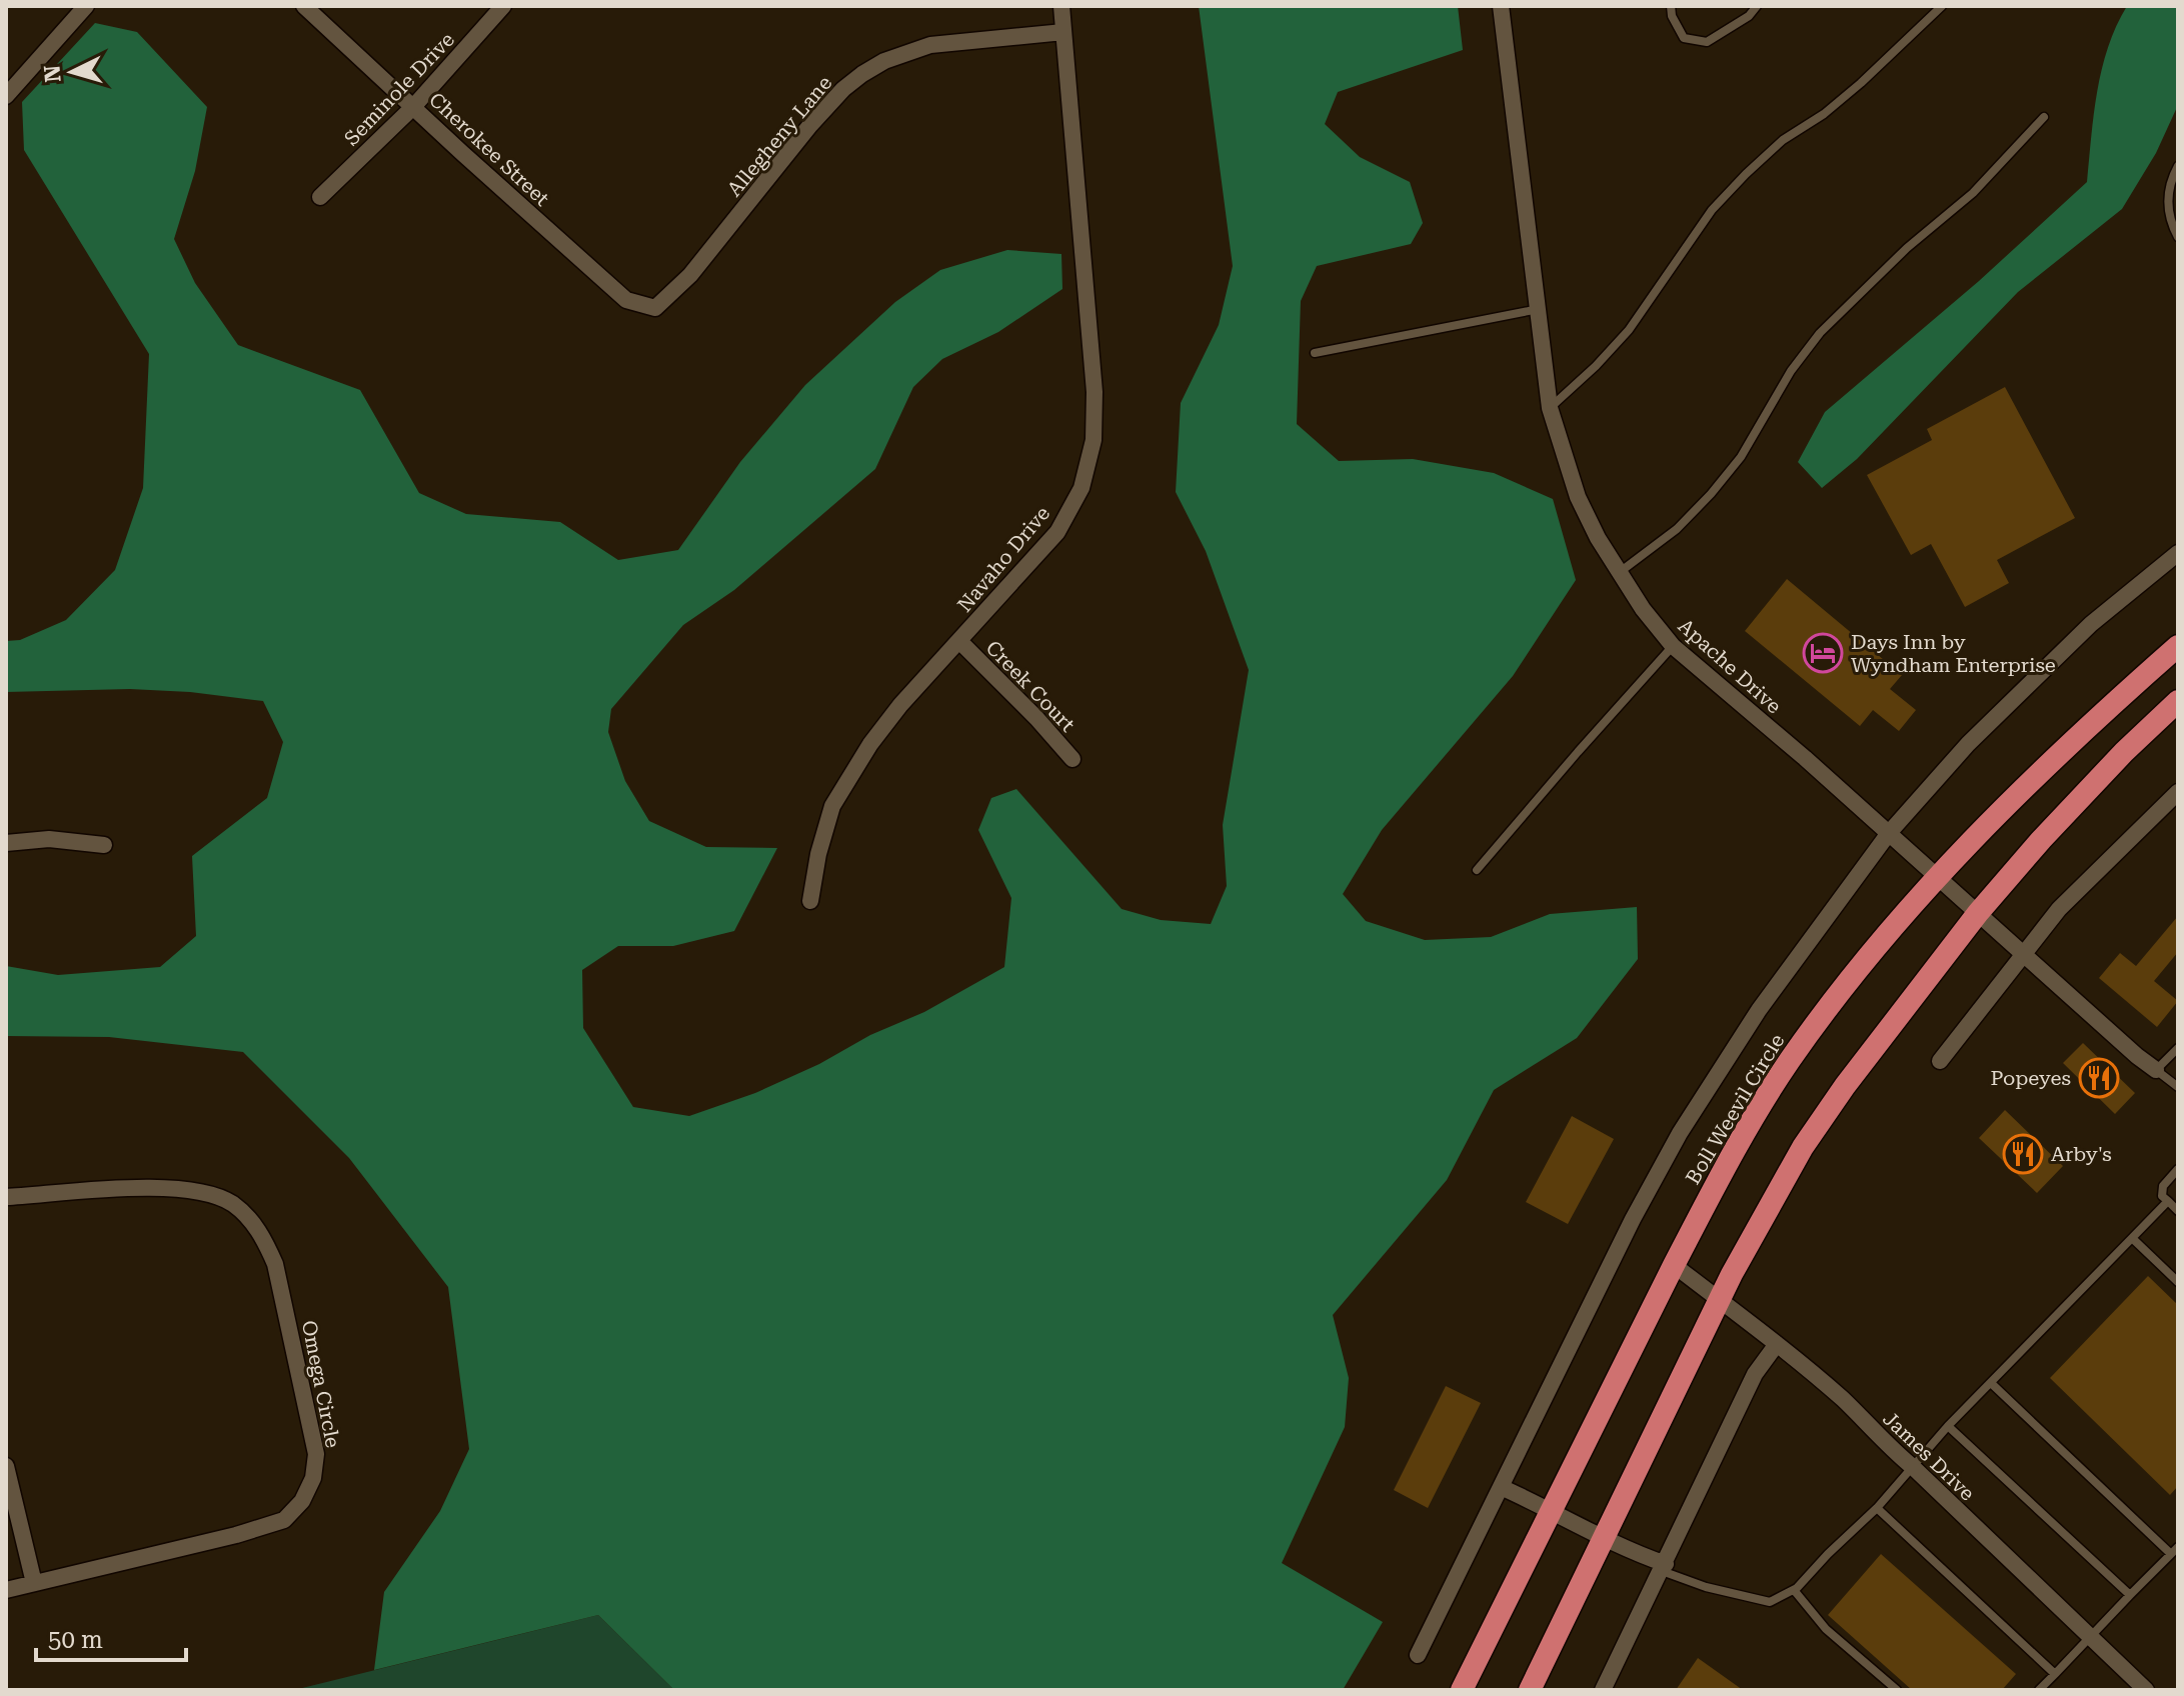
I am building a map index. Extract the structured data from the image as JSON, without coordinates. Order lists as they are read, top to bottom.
{
  "streets": {
    "highway": ["Boll Weevil Circle"],
    "street": [
      "Seminole Drive",
      "Allegheny Lane",
      "Cherokee Street",
      "Navaho Drive",
      "Apache Drive",
      "Creek Court",
      "Omega Circle",
      "James Drive"
    ]
  },
  "crossings": [
    ["Seminole Drive", "Cherokee Street"],
    ["Allegheny Lane", "Cherokee Street"],
    ["Allegheny Lane", "Navaho Drive"],
    ["Navaho Drive", "Creek Court"],
    ["Apache Drive", "Boll Weevil Circle"],
    ["Boll Weevil Circle", "James Drive"]
  ],
  "places": {
    "hotel": ["Days Inn by Wyndham Enterprise"],
    "restaurant": ["Popeyes", "Arby's"]
  },
  "scale_bar": "50 m",
  "north": "left"
}
